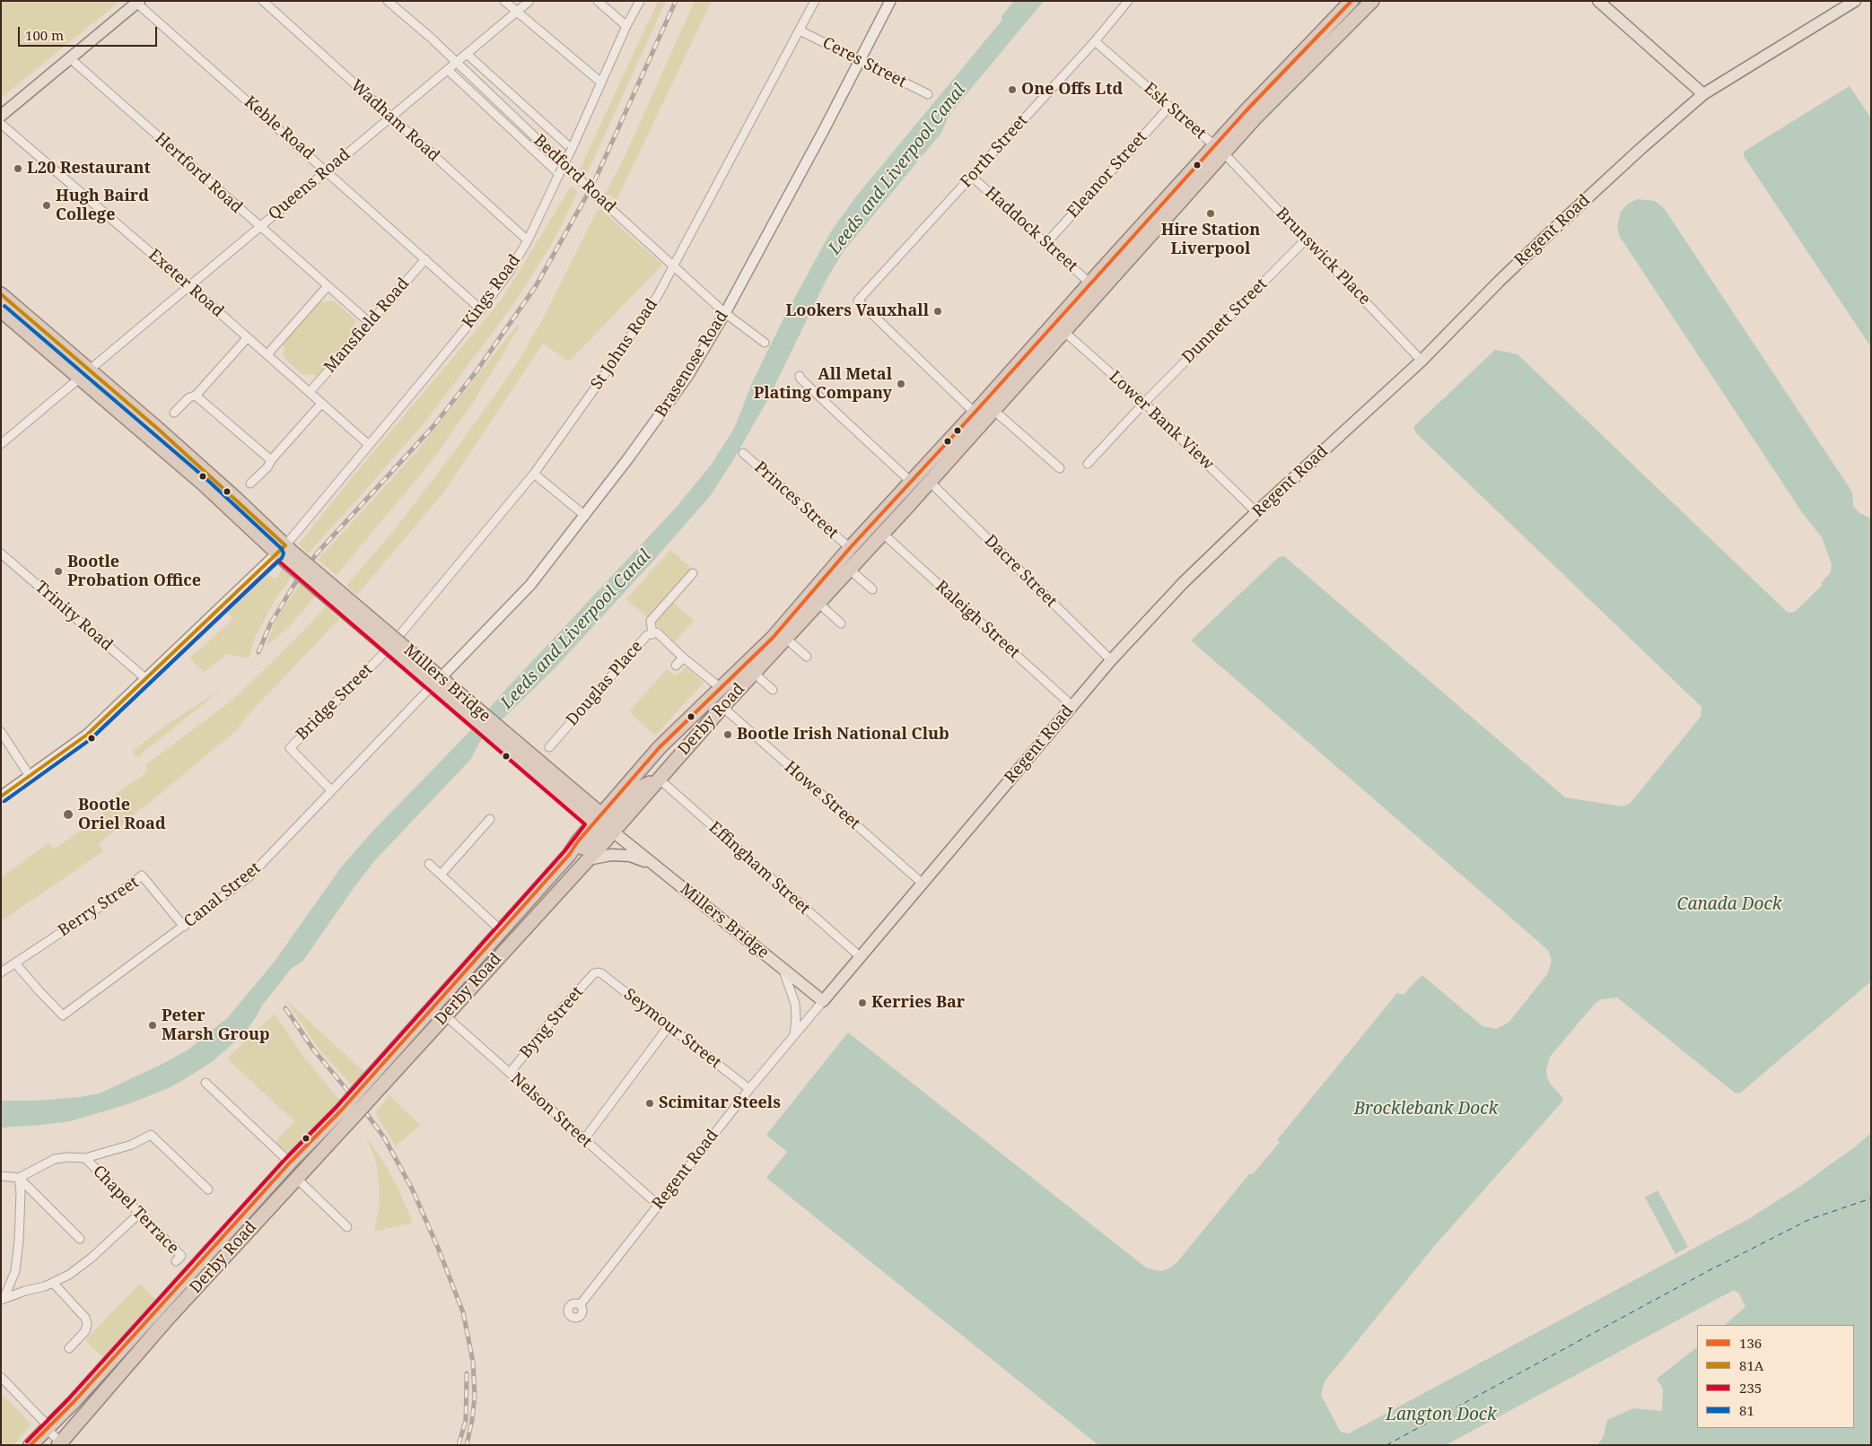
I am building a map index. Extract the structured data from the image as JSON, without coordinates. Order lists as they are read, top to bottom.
{
  "streets": {
    "highway": ["Millers Bridge", "Derby Road"],
    "main road": ["Regent Road", "Brasenose Road"],
    "street": [
      "Ceres Street",
      "Esk Street",
      "Wadham Road",
      "Keble Road",
      "Forth Street",
      "Hertford Road",
      "Bedford Road",
      "Eleanor Street",
      "Queens Road",
      "Haddock Street",
      "Brunswick Place",
      "Exeter Road",
      "Kings Road",
      "Dunnett Street",
      "Mansfield Road",
      "St Johns Road",
      "Lower Bank View",
      "Princes Street",
      "Dacre Street",
      "Trinity Road",
      "Raleigh Street",
      "Douglas Place",
      "Bridge Street",
      "Howe Street",
      "Effingham Street",
      "Canal Street",
      "Berry Street",
      "Byng Street",
      "Seymour Street",
      "Nelson Street",
      "Chapel Terrace"
    ]
  },
  "crossings": [
    ["Ceres Street", "St Johns Road"],
    ["Ceres Street", "Brasenose Road"],
    ["Esk Street", "Forth Street"],
    ["Esk Street", "Eleanor Street"],
    ["Esk Street", "Brunswick Place"],
    ["Esk Street", "Derby Road"],
    ["Wadham Road", "Queens Road"],
    ["Wadham Road", "Kings Road"],
    ["Keble Road", "Queens Road"],
    ["Keble Road", "Kings Road"],
    ["Keble Road", "Mansfield Road"],
    ["Forth Street", "Haddock Street"],
    ["Forth Street", "Derby Road"],
    ["Hertford Road", "Queens Road"],
    ["Hertford Road", "Mansfield Road"],
    ["Bedford Road", "Queens Road"],
    ["Bedford Road", "Kings Road"],
    ["Bedford Road", "St Johns Road"],
    ["Bedford Road", "Brasenose Road"],
    ["Eleanor Street", "Haddock Street"],
    ["Queens Road", "Exeter Road"],
    ["Queens Road", "Millers Bridge"],
    ["Haddock Street", "Derby Road"],
    ["Regent Road", "Brunswick Place"],
    ["Regent Road", "Lower Bank View"],
    ["Regent Road", "Dacre Street"],
    ["Regent Road", "Raleigh Street"],
    ["Regent Road", "Millers Bridge"],
    ["Regent Road", "Howe Street"],
    ["Regent Road", "Effingham Street"],
    ["Regent Road", "Seymour Street"],
    ["Regent Road", "Nelson Street"],
    ["Brunswick Place", "Dunnett Street"],
    ["Brunswick Place", "Derby Road"],
    ["Exeter Road", "Kings Road"],
    ["Exeter Road", "Mansfield Road"],
    ["Kings Road", "Millers Bridge"],
    ["Dunnett Street", "Lower Bank View"],
    ["St Johns Road", "Bridge Street"],
    ["Brasenose Road", "Millers Bridge"],
    ["Brasenose Road", "Canal Street"],
    ["Lower Bank View", "Derby Road"],
    ["Princes Street", "Derby Road"],
    ["Dacre Street", "Derby Road"],
    ["Raleigh Street", "Derby Road"],
    ["Millers Bridge", "Derby Road"],
    ["Millers Bridge", "Canal Street"],
    ["Douglas Place", "Derby Road"],
    ["Bridge Street", "Canal Street"],
    ["Derby Road", "Howe Street"],
    ["Derby Road", "Effingham Street"],
    ["Derby Road", "Nelson Street"],
    ["Canal Street", "Berry Street"],
    ["Byng Street", "Seymour Street"],
    ["Byng Street", "Nelson Street"]
  ],
  "water": [
    "Leeds and Liverpool Canal",
    "Canada Dock",
    "Brocklebank Dock",
    "Langton Dock"
  ],
  "places": [
    "One Offs Ltd",
    "L20 Restaurant",
    "Hugh Baird College",
    "Hire Station Liverpool",
    "Lookers Vauxhall",
    "All Metal Plating Company",
    "Bootle Probation Office",
    "Bootle Irish National Club",
    "Bootle Oriel Road",
    "Kerries Bar",
    "Peter Marsh Group",
    "Scimitar Steels"
  ],
  "lines": [
    "transit line 136",
    "transit line 81A",
    "transit line 81",
    "transit line 235"
  ],
  "legend": [
    "136",
    "81A",
    "235",
    "81"
  ],
  "scale_bar": "100 m"
}
